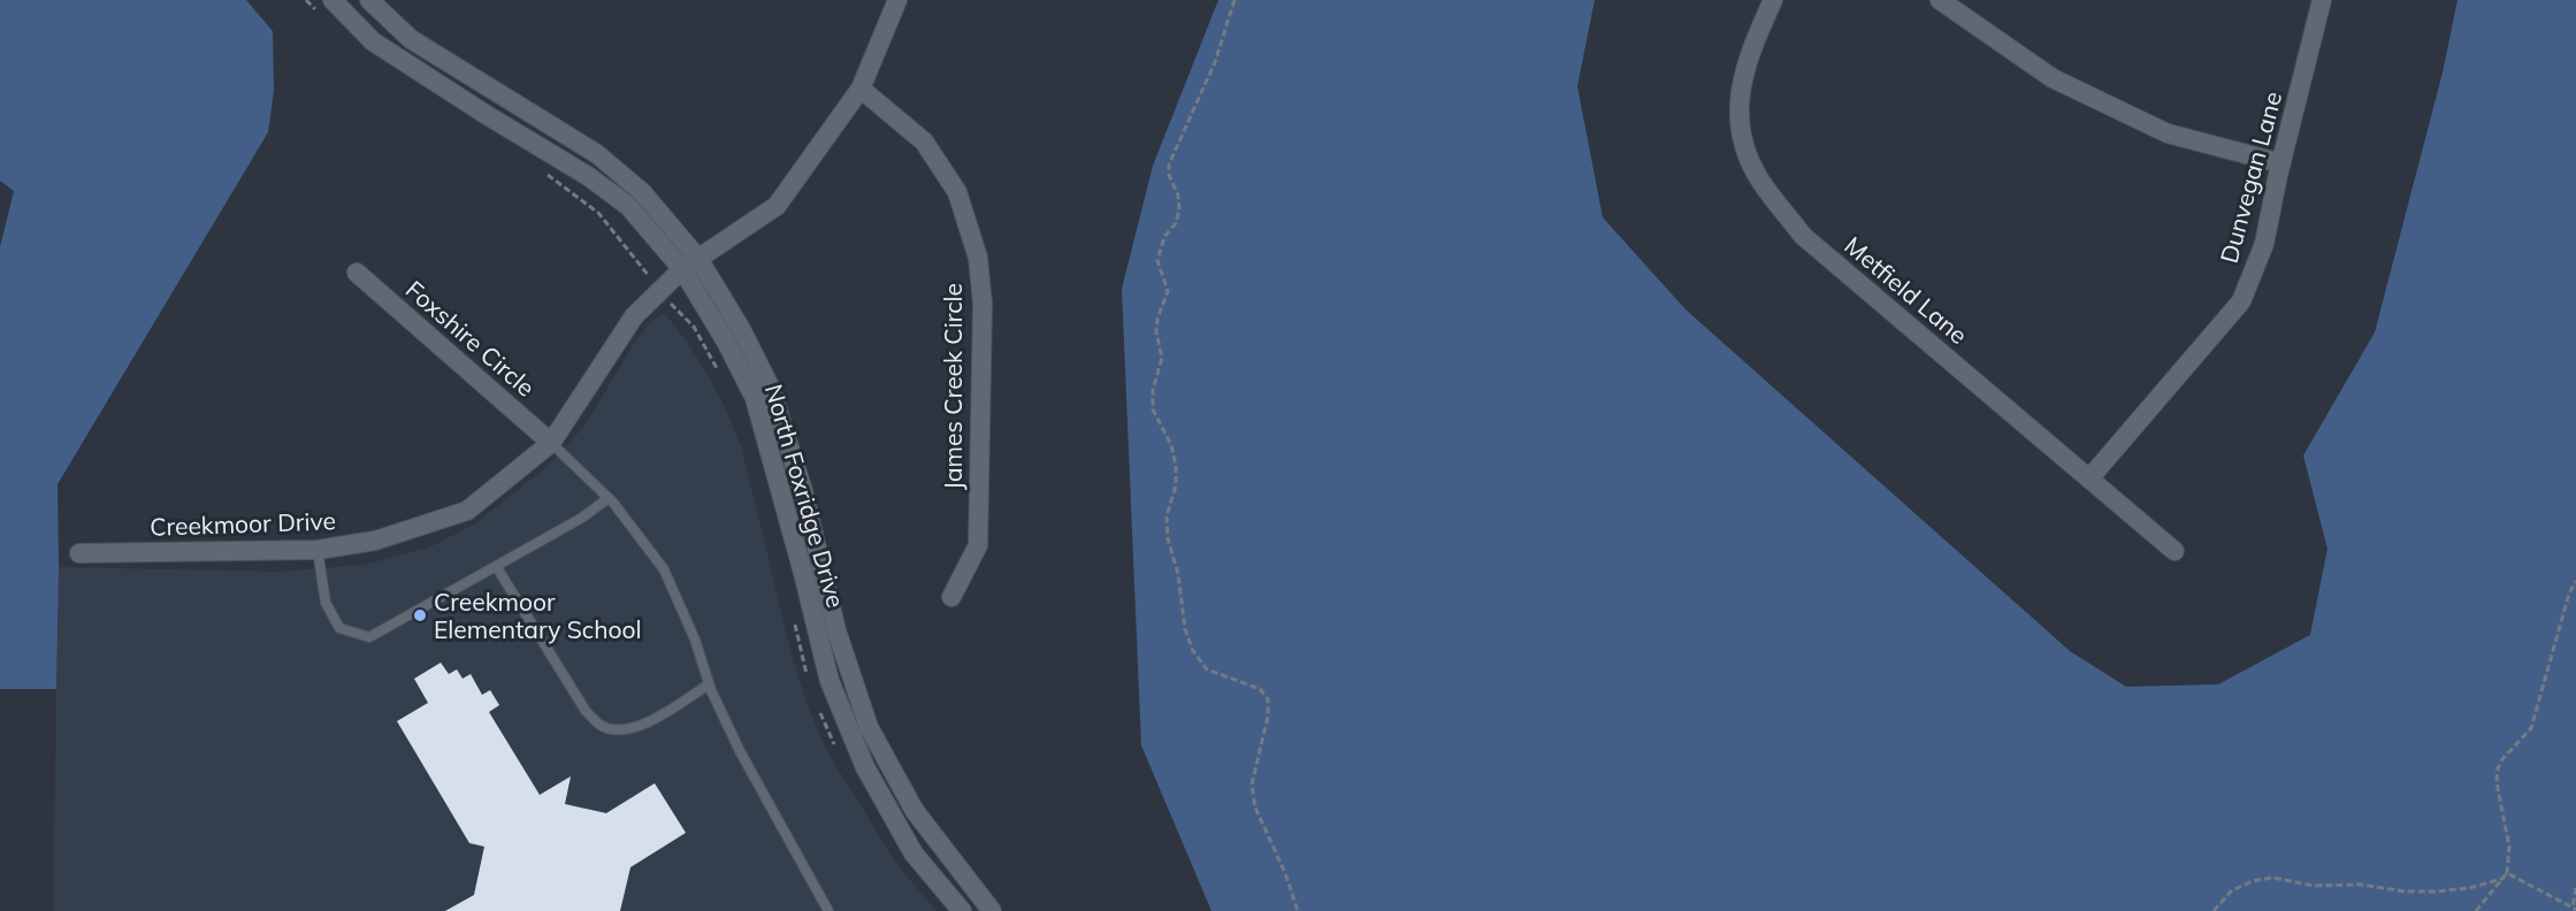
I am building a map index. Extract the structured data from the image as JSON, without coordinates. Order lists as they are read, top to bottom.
{
  "streets": {
    "street": [
      "Dunvegan Lane",
      "Metfield Lane",
      "Foxshire Circle",
      "James Creek Circle",
      "North Foxridge Drive",
      "Creekmoor Drive"
    ]
  },
  "crossings": [
    ["Dunvegan Lane", "Metfield Lane"],
    ["Foxshire Circle", "Creekmoor Drive"],
    ["James Creek Circle", "Creekmoor Drive"],
    ["North Foxridge Drive", "Creekmoor Drive"]
  ],
  "places": ["Creekmoor Elementary School"]
}
